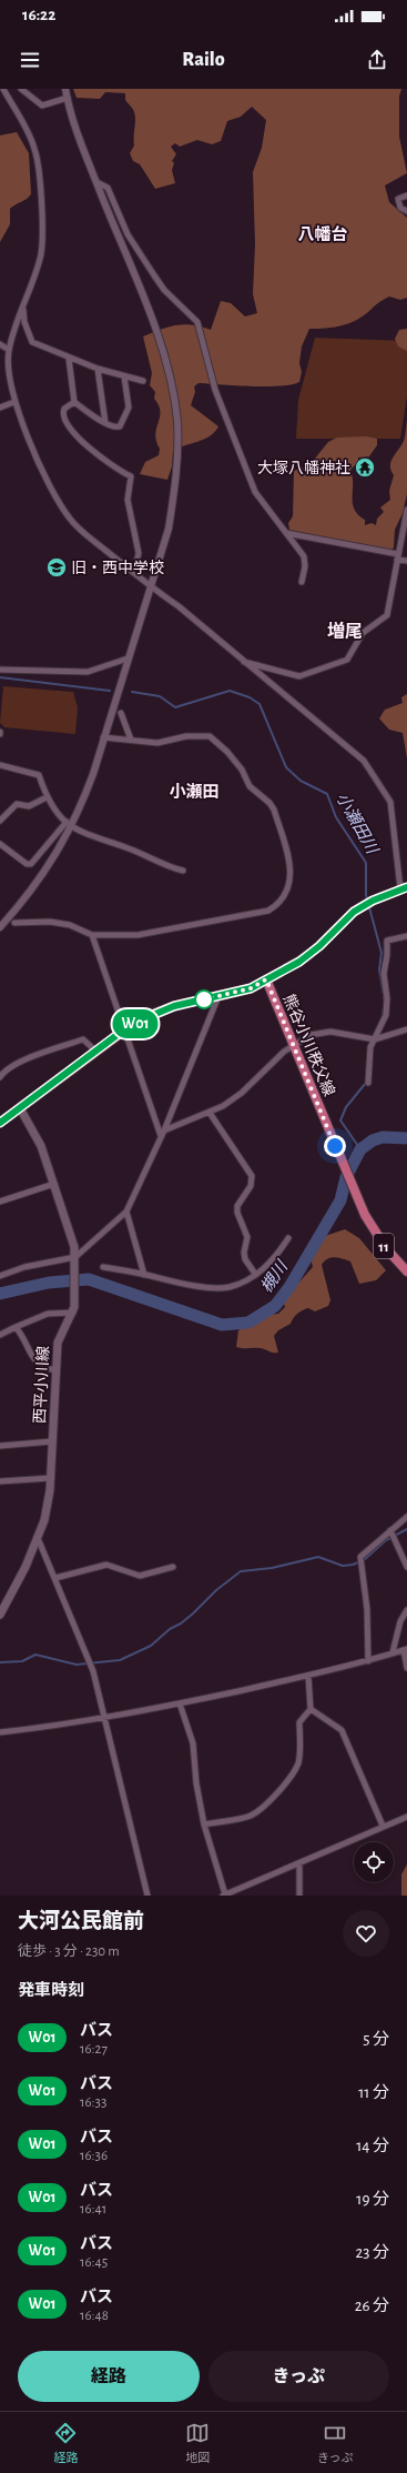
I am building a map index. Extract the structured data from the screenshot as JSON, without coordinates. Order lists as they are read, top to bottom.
{
  "streets": {
    "main road": ["熊谷小川秩父線", "11", "西平小川線"]
  },
  "crossings": [
    ["熊谷小川秩父線", "西平小川線"]
  ],
  "districts": ["八幡台", "増尾", "小瀬田"],
  "water": ["小瀬田川", "槻川"],
  "places": {
    "temple": ["大塚八幡神社"],
    "school or university": ["旧・西中学校"]
  },
  "lines": ["bus line W01"],
  "page": {
    "status": "16:22",
    "header": "Railo",
    "on_map": "W01",
    "heading": [
      ["大河公民館前", "徒歩 · 3 分 · 230 m"],
      "発車時刻"
    ],
    "list": [
      {
        "mark": "W01",
        "name": "バス",
        "note": "16:27",
        "value": "5 分"
      },
      {
        "mark": "W01",
        "name": "バス",
        "note": "16:33",
        "value": "11 分"
      },
      {
        "mark": "W01",
        "name": "バス",
        "note": "16:36",
        "value": "14 分"
      },
      {
        "mark": "W01",
        "name": "バス",
        "note": "16:41",
        "value": "19 分"
      },
      {
        "mark": "W01",
        "name": "バス",
        "note": "16:45",
        "value": "23 分"
      },
      {
        "mark": "W01",
        "name": "バス",
        "note": "16:48",
        "value": "26 分"
      }
    ],
    "buttons": ["経路", "きっぷ"],
    "tabs": ["経路", "地図", "きっぷ"]
  }
}
